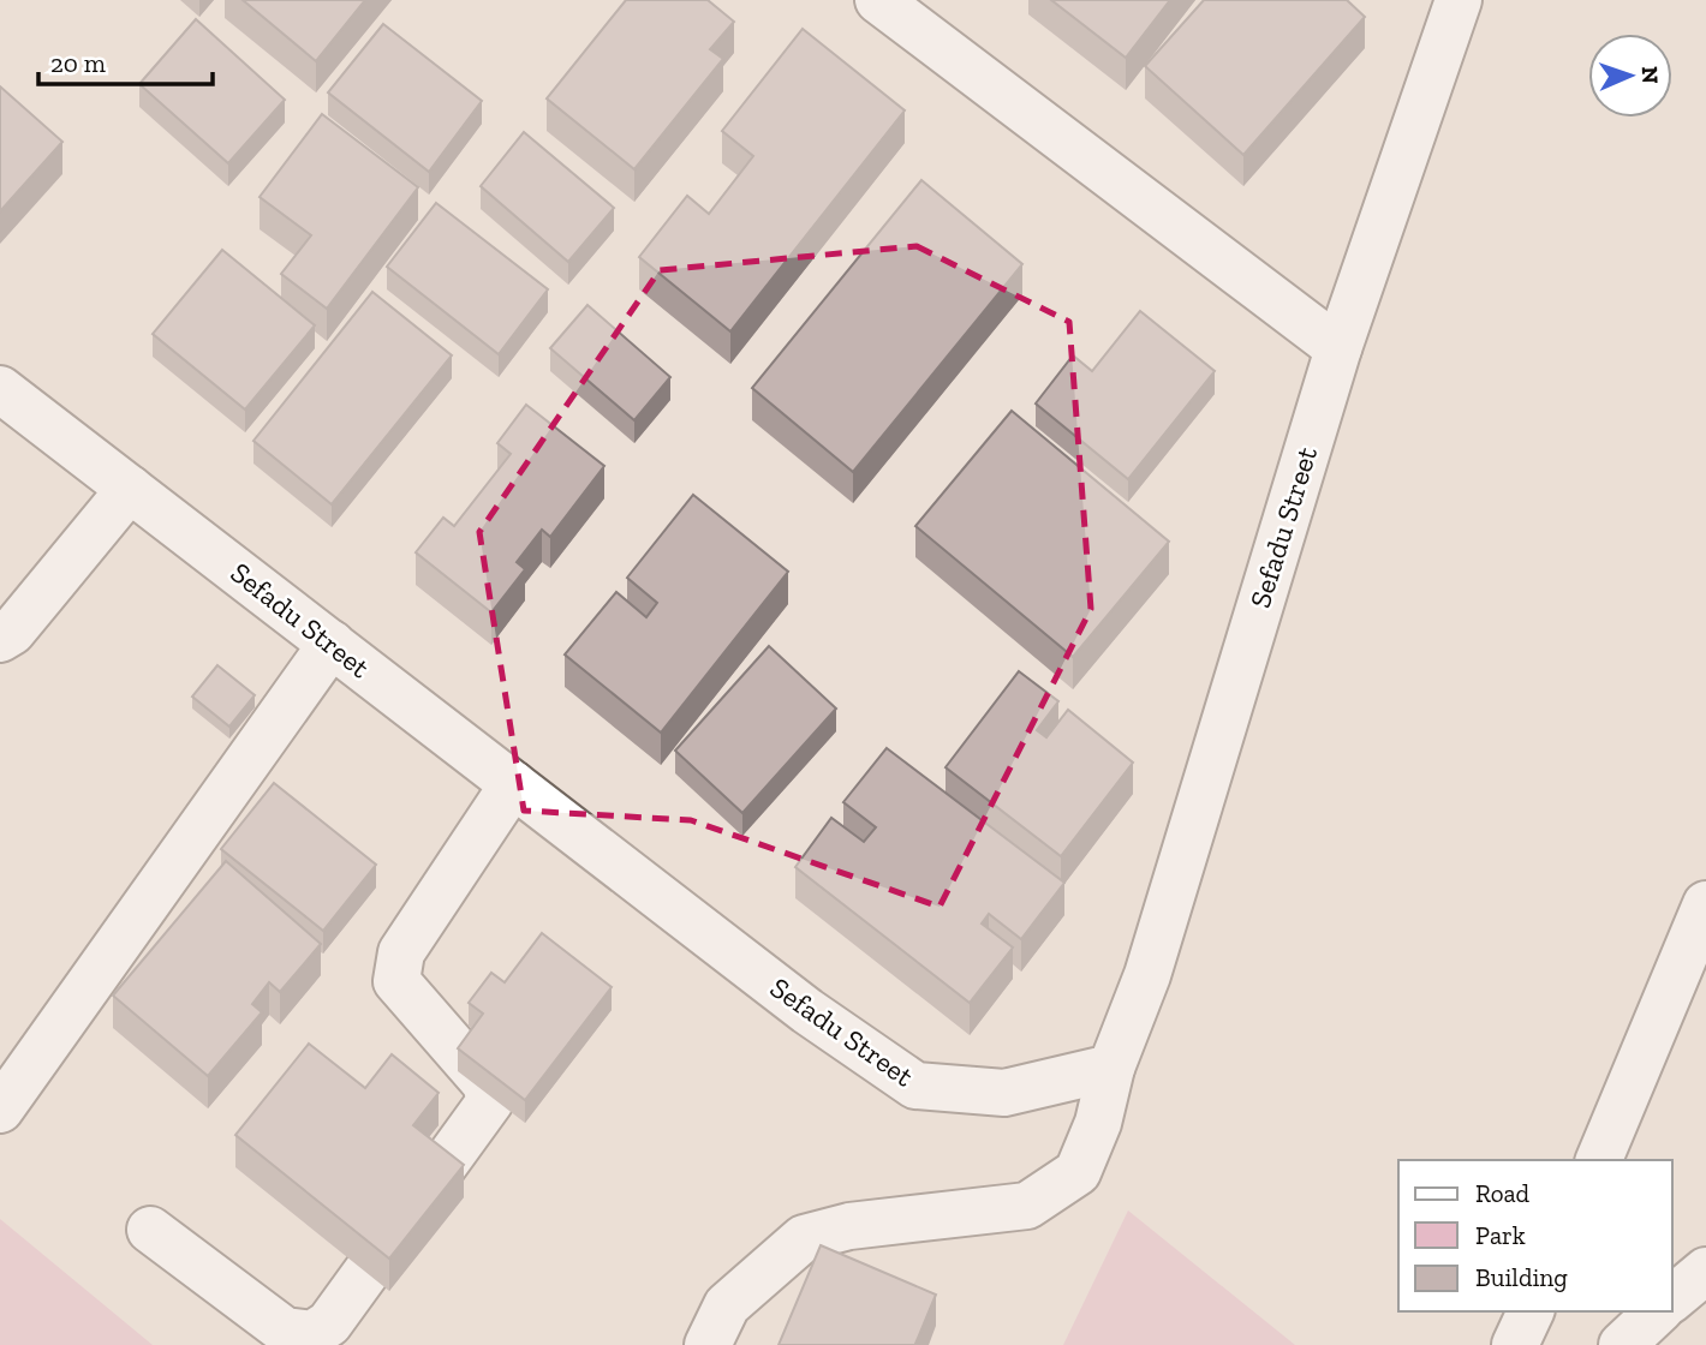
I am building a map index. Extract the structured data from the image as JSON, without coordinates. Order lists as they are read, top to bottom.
{
  "streets": {
    "main road": ["Sefadu Street"]
  },
  "legend": ["Road", "Park", "Building"],
  "scale_bar": "20 m",
  "north": "right"
}
